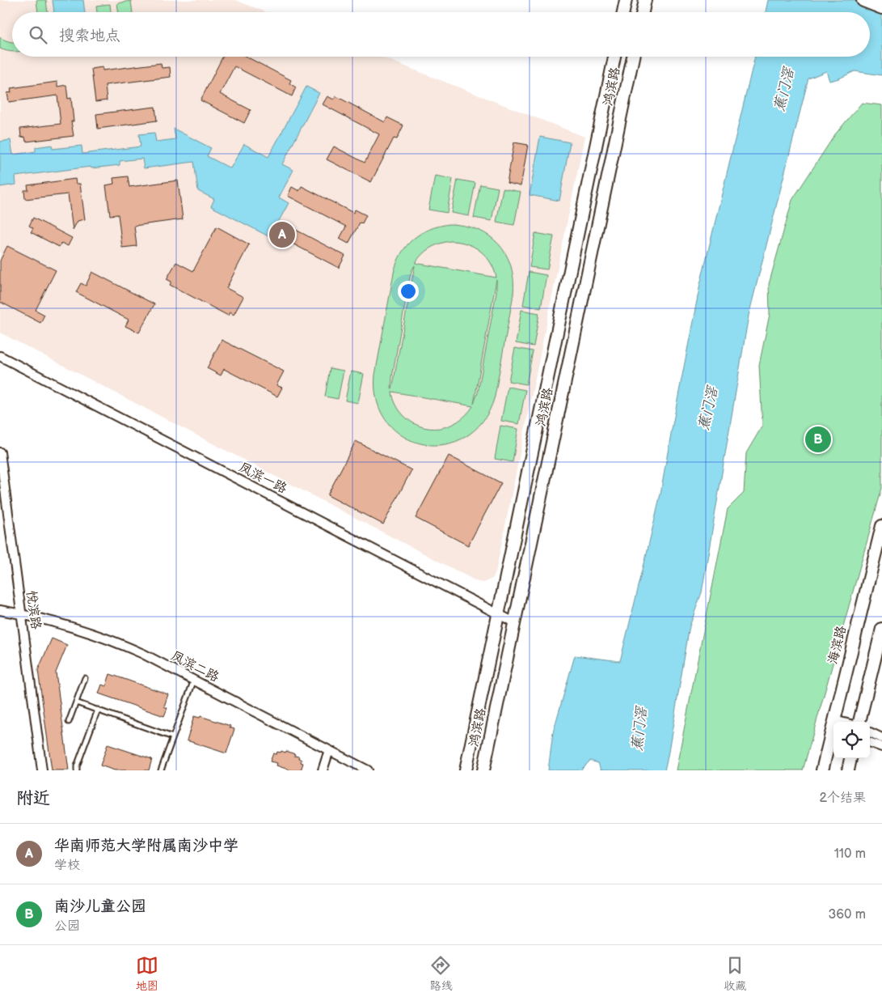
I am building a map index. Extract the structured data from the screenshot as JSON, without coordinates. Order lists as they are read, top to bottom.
{
  "streets": {
    "street": [
      "鸿滨路",
      "凤滨一路",
      "悦滨路",
      "海滨路",
      "凤滨二路"
    ]
  },
  "crossings": [
    ["鸿滨路", "凤滨一路"],
    ["悦滨路", "凤滨二路"]
  ],
  "water": ["蕉门滘"],
  "page": {
    "search": "搜索地点",
    "pins": ["A", "B"],
    "heading": ["附近", "2个结果"],
    "list": [
      {
        "mark": "A",
        "name": "华南师范大学附属南沙中学",
        "note": "学校",
        "value": "110 m"
      },
      {
        "mark": "B",
        "name": "南沙儿童公园",
        "note": "公园",
        "value": "360 m"
      }
    ],
    "nav": ["地图", "路线", "收藏"]
  }
}
